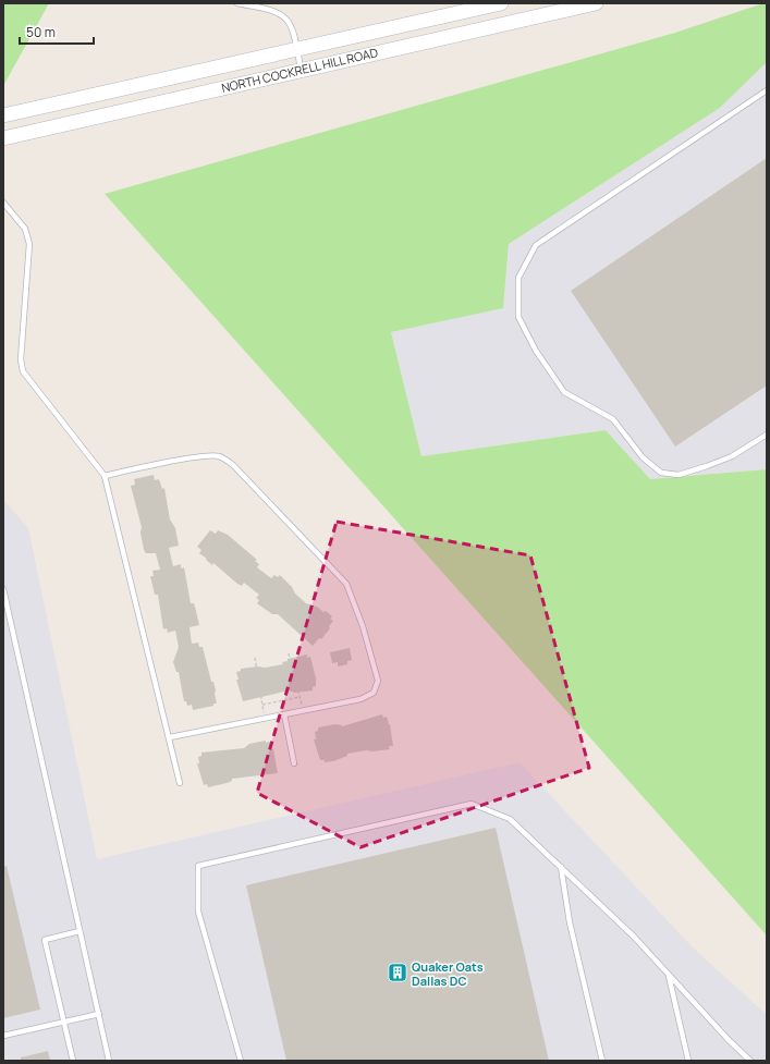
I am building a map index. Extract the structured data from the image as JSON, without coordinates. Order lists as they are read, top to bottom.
{
  "streets": {
    "main road": ["NORTH COCKRELL HILL ROAD"]
  },
  "places": {
    "building": ["Quaker Oats Dallas DC"]
  },
  "scale_bar": "50 m"
}
